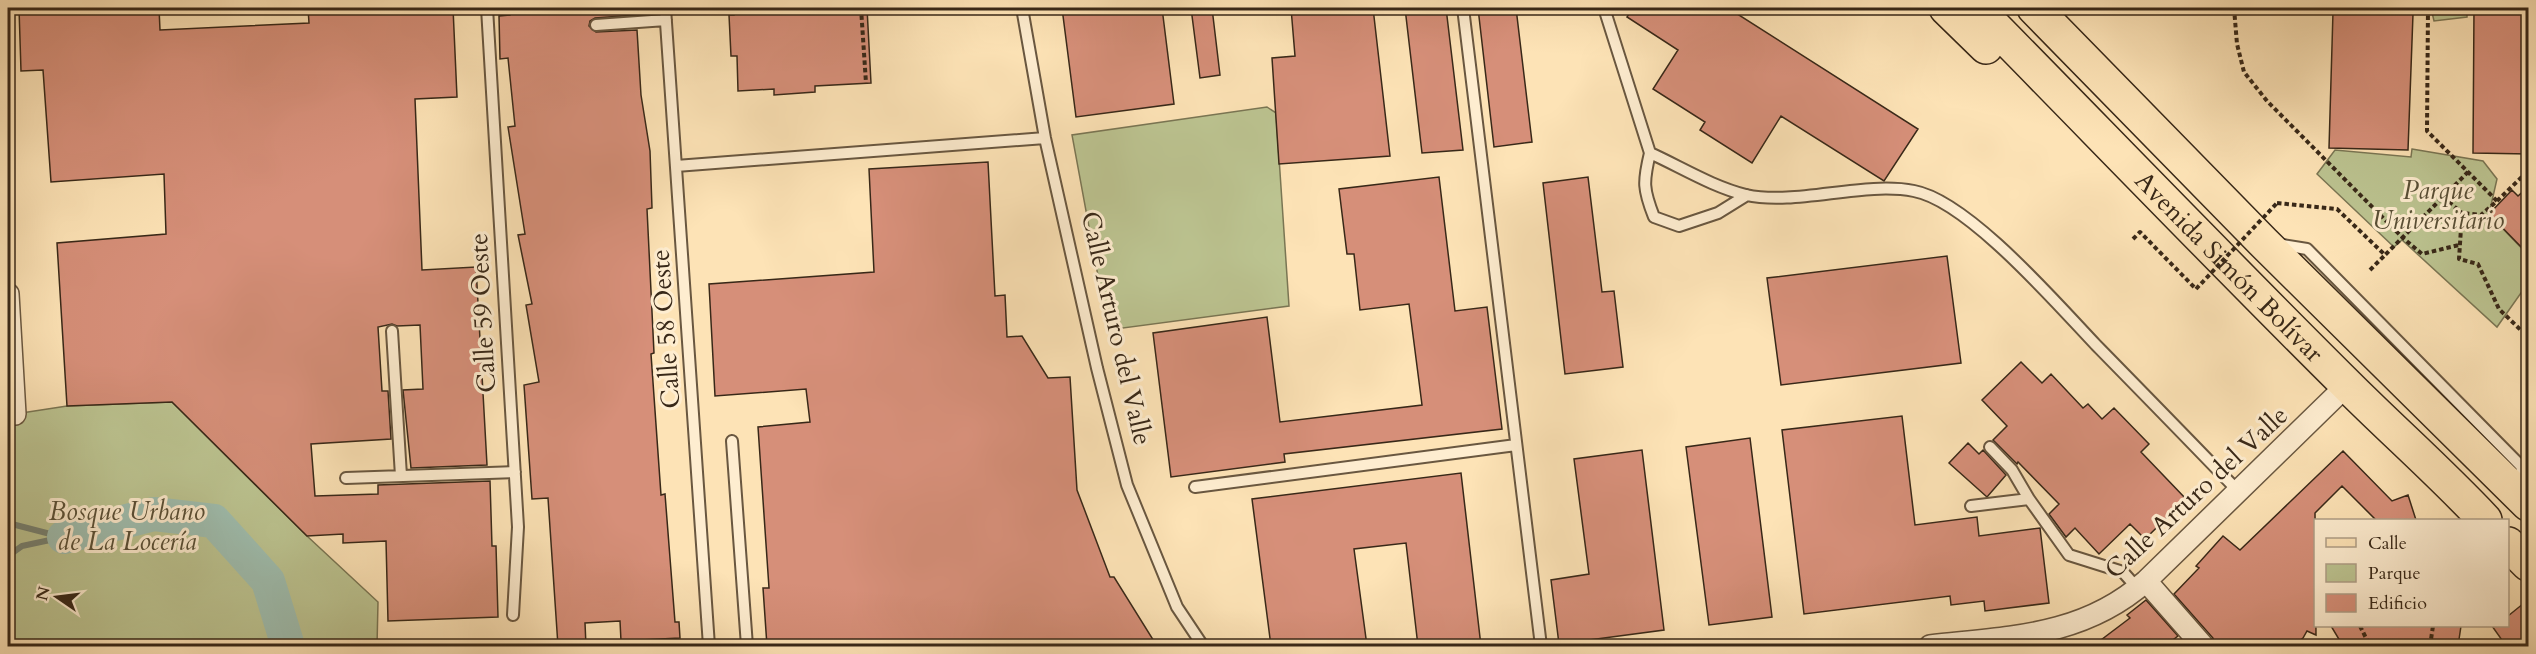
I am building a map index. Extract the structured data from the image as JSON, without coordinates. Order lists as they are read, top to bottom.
{
  "streets": {
    "main road": ["Avenida Simón Bolívar"],
    "street": ["Calle Arturo del Valle"],
    "lane": ["Calle 59 Oeste", "Calle 58 Oeste"]
  },
  "crossings": [
    ["Avenida Simón Bolívar", "Calle Arturo del Valle"]
  ],
  "parks": ["Parque Universitario", "Bosque Urbano de La Locería"],
  "legend": ["Calle", "Parque", "Edificio"],
  "north": "left"
}
